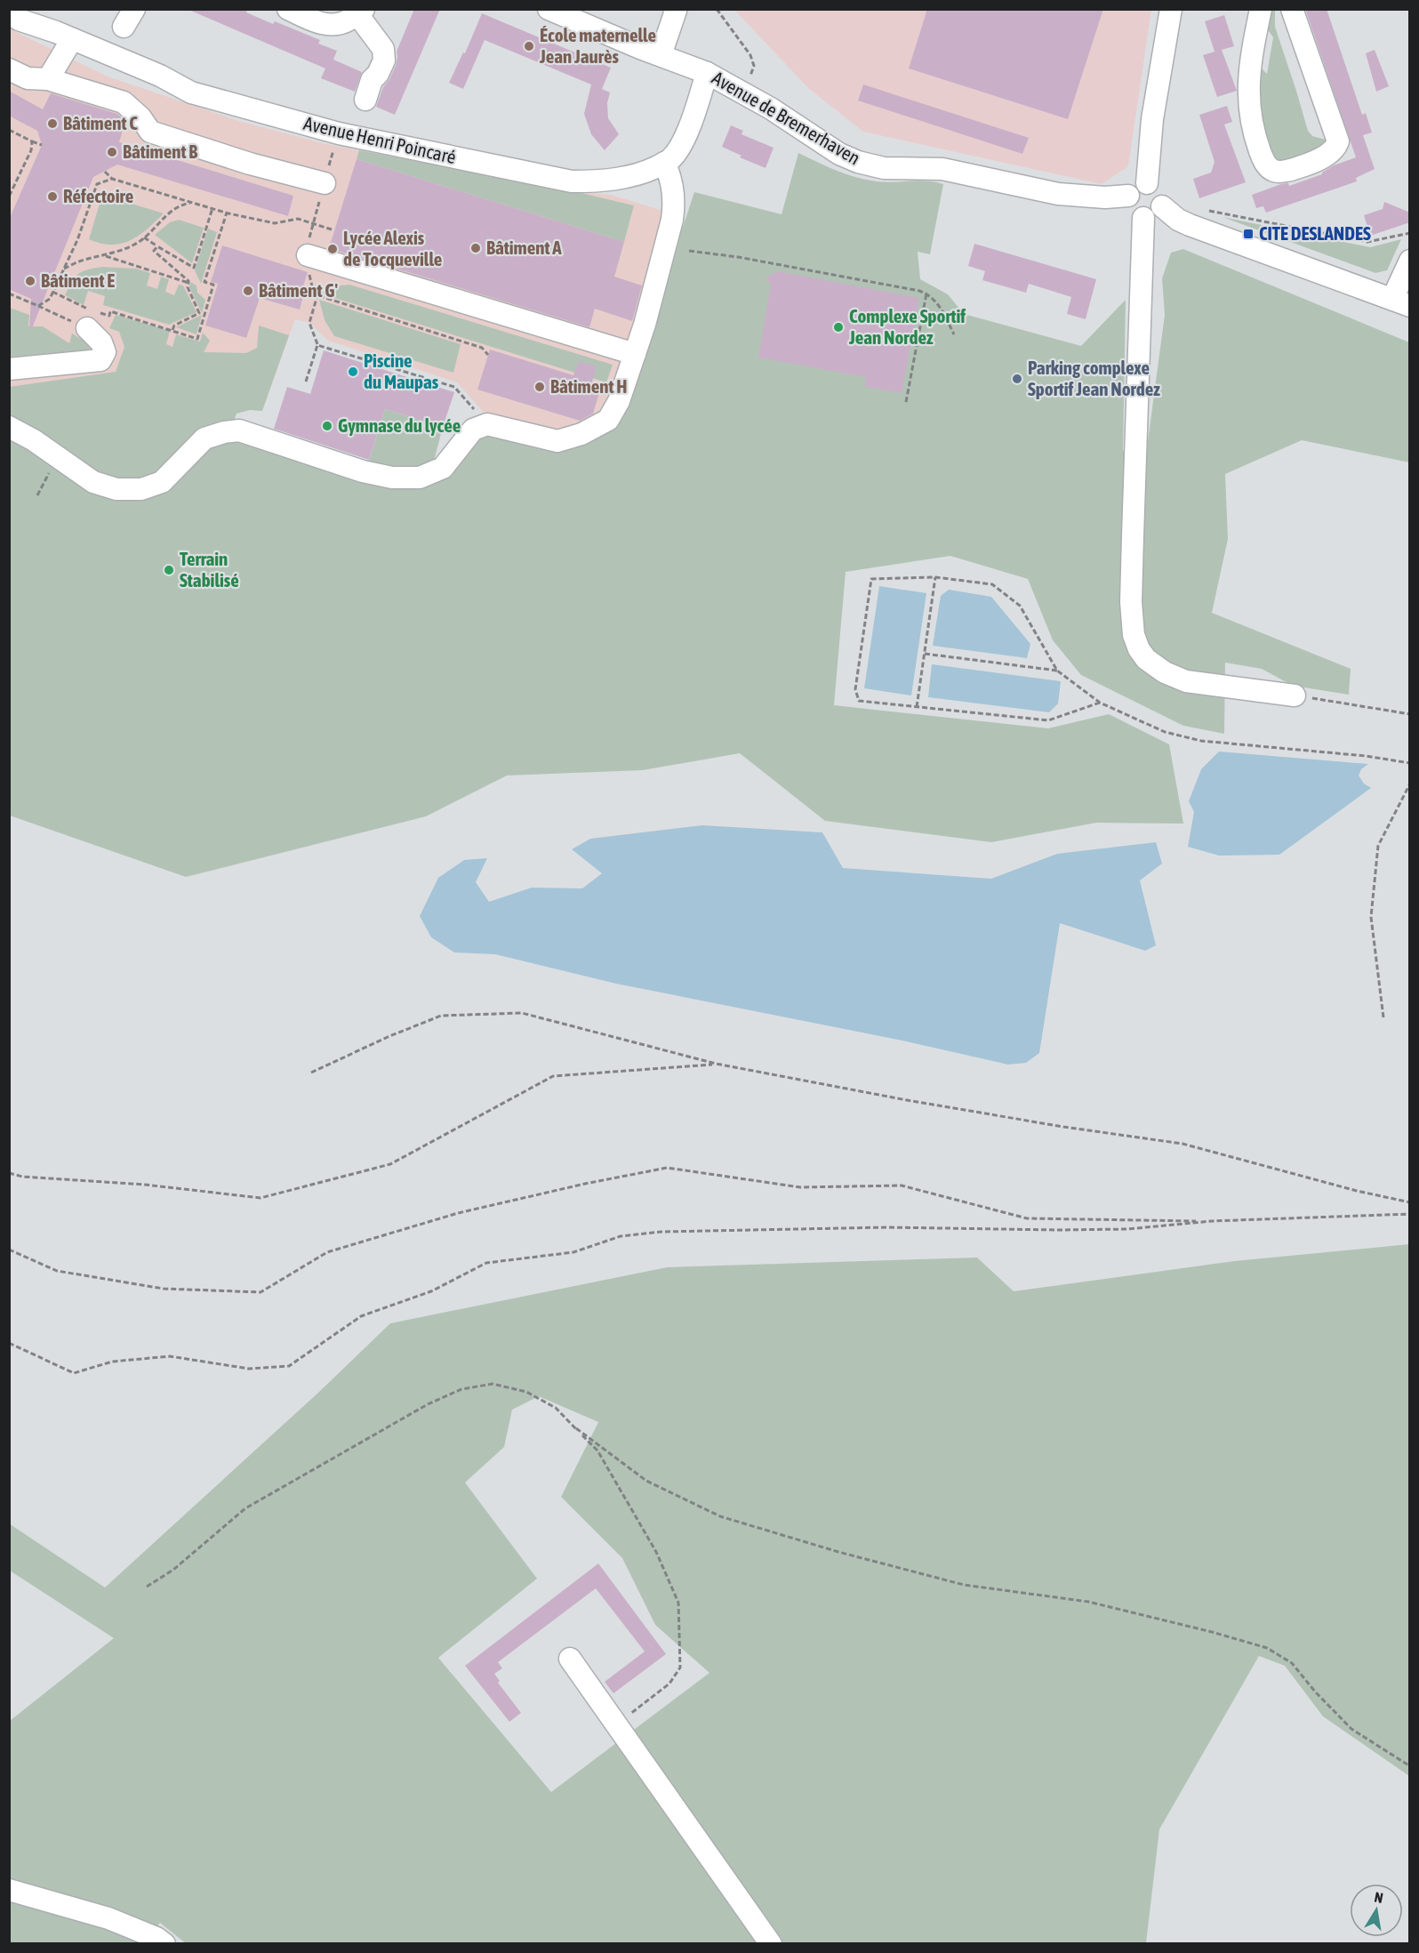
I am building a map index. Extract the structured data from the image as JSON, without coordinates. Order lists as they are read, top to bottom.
{
  "streets": {
    "street": ["Avenue de Bremerhaven", "Avenue Henri Poincaré"]
  },
  "crossings": [
    ["Avenue de Bremerhaven", "Avenue Henri Poincaré"]
  ],
  "places": {
    "other": [
      "École maternelle Jean Jaurès",
      "Bâtiment C",
      "Bâtiment B",
      "Réfectoire",
      "Bâtiment A",
      "Lycée Alexis de Tocqueville",
      "Bâtiment E",
      "Bâtiment G'",
      "Complexe Sportif Jean Nordez",
      "Piscine du Maupas",
      "Parking complexe Sportif Jean Nordez",
      "Bâtiment H",
      "Gymnase du lycée",
      "Terrain Stabilisé"
    ],
    "transit": ["CITE DESLANDES"]
  },
  "north": "top"
}
